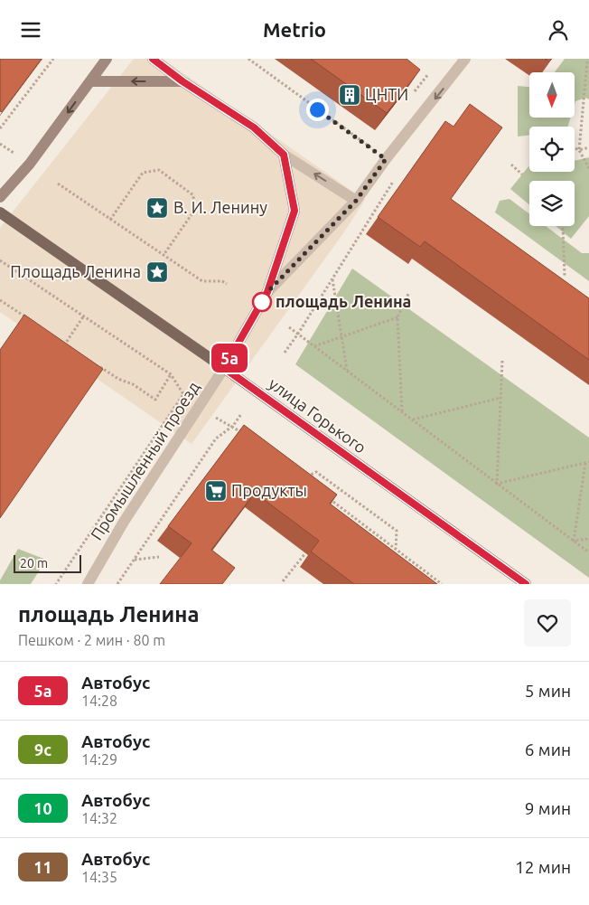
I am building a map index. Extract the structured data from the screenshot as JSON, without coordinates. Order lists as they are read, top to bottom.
{
  "streets": {
    "main road": ["улица Горького", "Промышленный проезд"]
  },
  "crossings": [
    ["улица Горького", "Промышленный проезд"]
  ],
  "places": {
    "building": ["ЦНТИ"],
    "place": ["В. И. Ленину", "Площадь Ленина"],
    "other": ["площадь Ленина"],
    "supermarket": ["Продукты"]
  },
  "lines": ["bus line 5а"],
  "scale_bar": "20 m",
  "north": "bottom",
  "page": {
    "header": "Metrio",
    "on_map": "5а",
    "scale": "20 m",
    "heading": ["площадь Ленина", "Пешком · 2 мин · 80 m"],
    "list": [
      {
        "mark": "5а",
        "name": "Автобус",
        "note": "14:28",
        "value": "5 мин"
      },
      {
        "mark": "9с",
        "name": "Автобус",
        "note": "14:29",
        "value": "6 мин"
      },
      {
        "mark": "10",
        "name": "Автобус",
        "note": "14:32",
        "value": "9 мин"
      },
      {
        "mark": "11",
        "name": "Автобус",
        "note": "14:35",
        "value": "12 мин"
      }
    ]
  }
}
